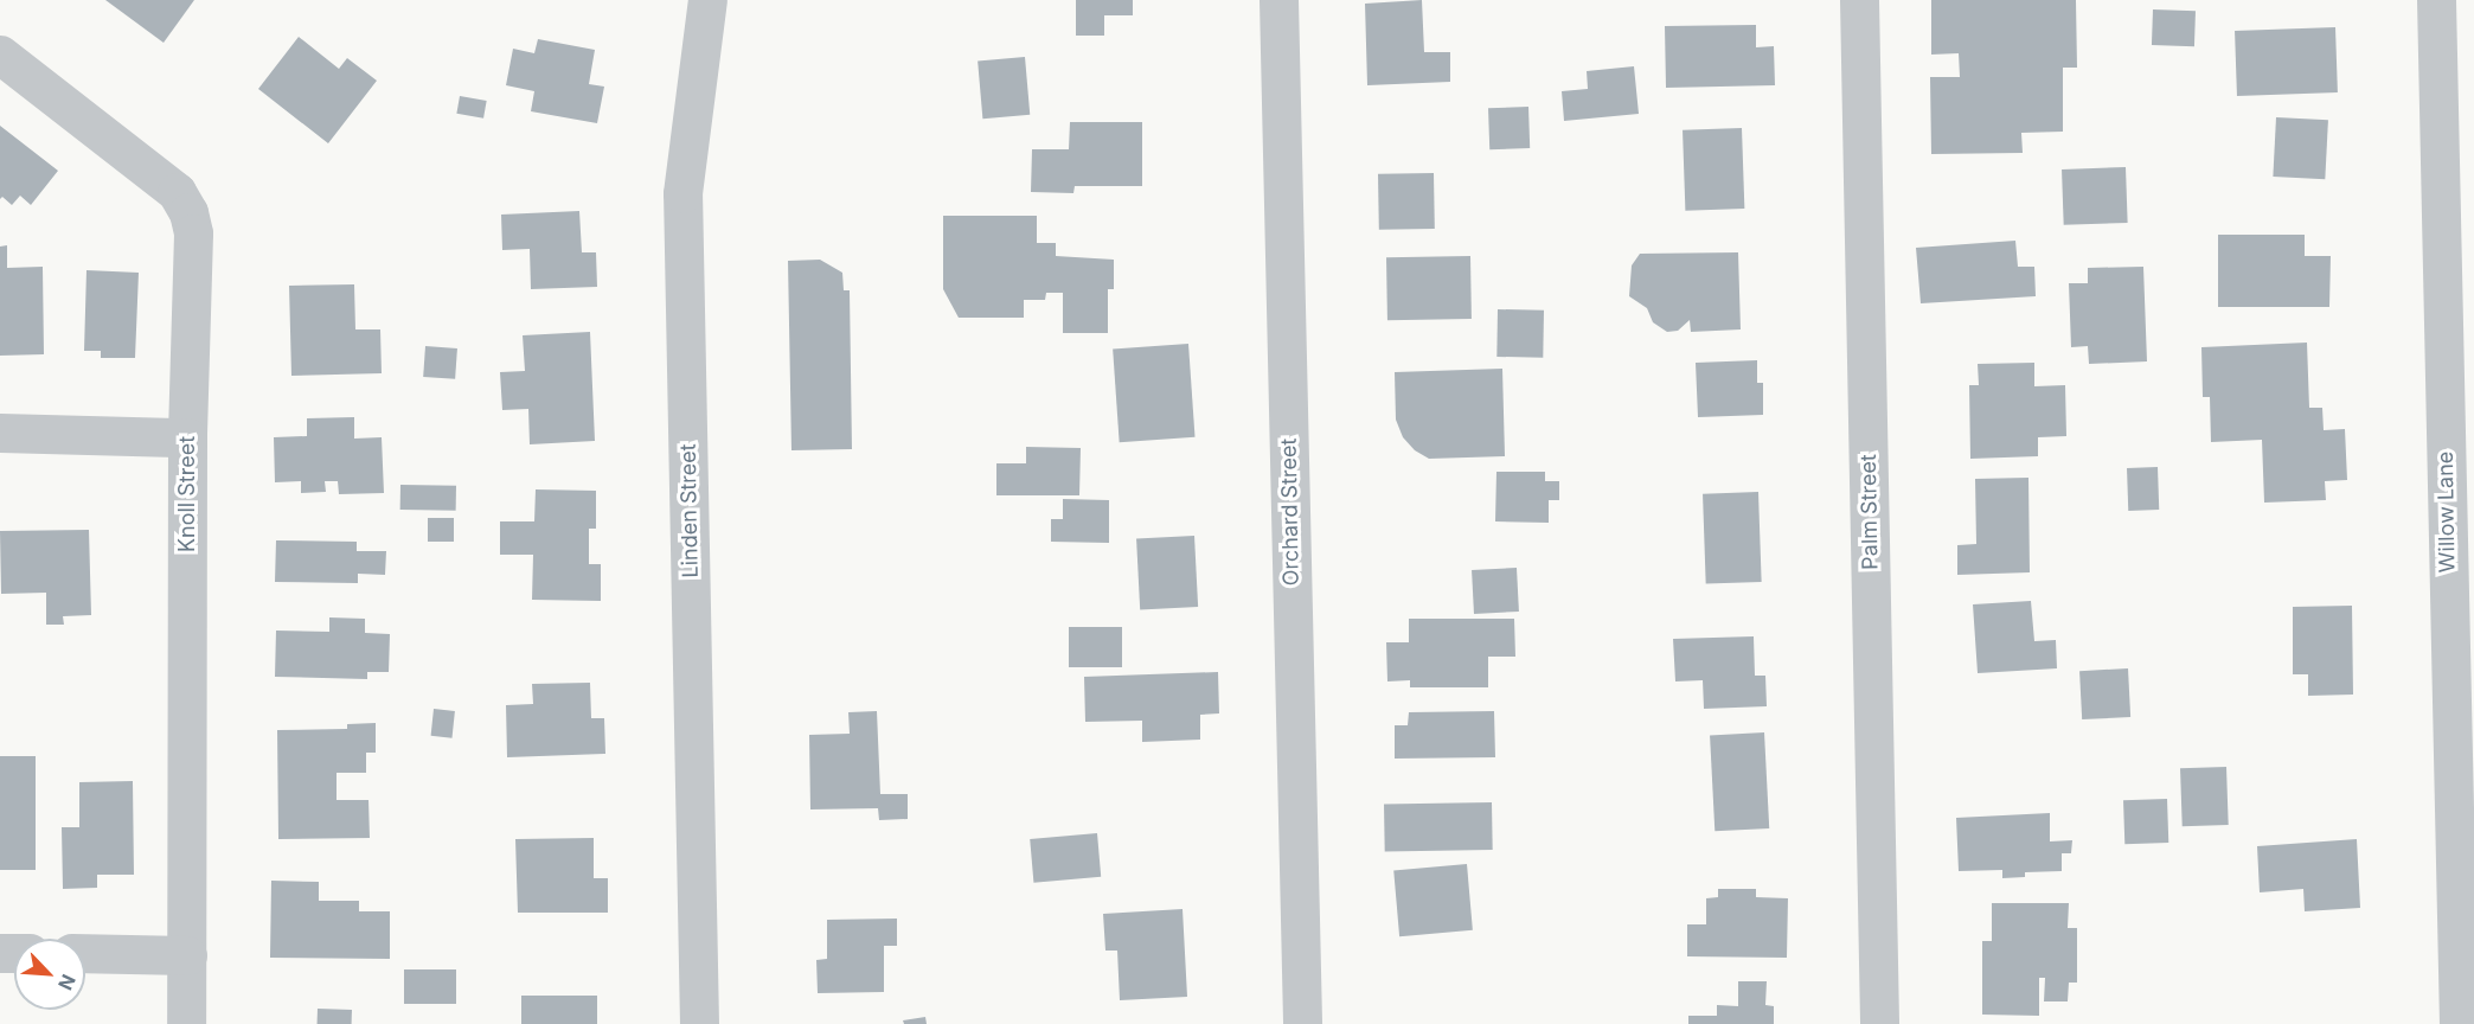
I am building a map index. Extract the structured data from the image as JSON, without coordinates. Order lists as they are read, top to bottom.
{
  "streets": {
    "street": [
      "Knoll Street",
      "Linden Street",
      "Orchard Street",
      "Palm Street",
      "Willow Lane"
    ]
  },
  "north": "bottom right"
}
